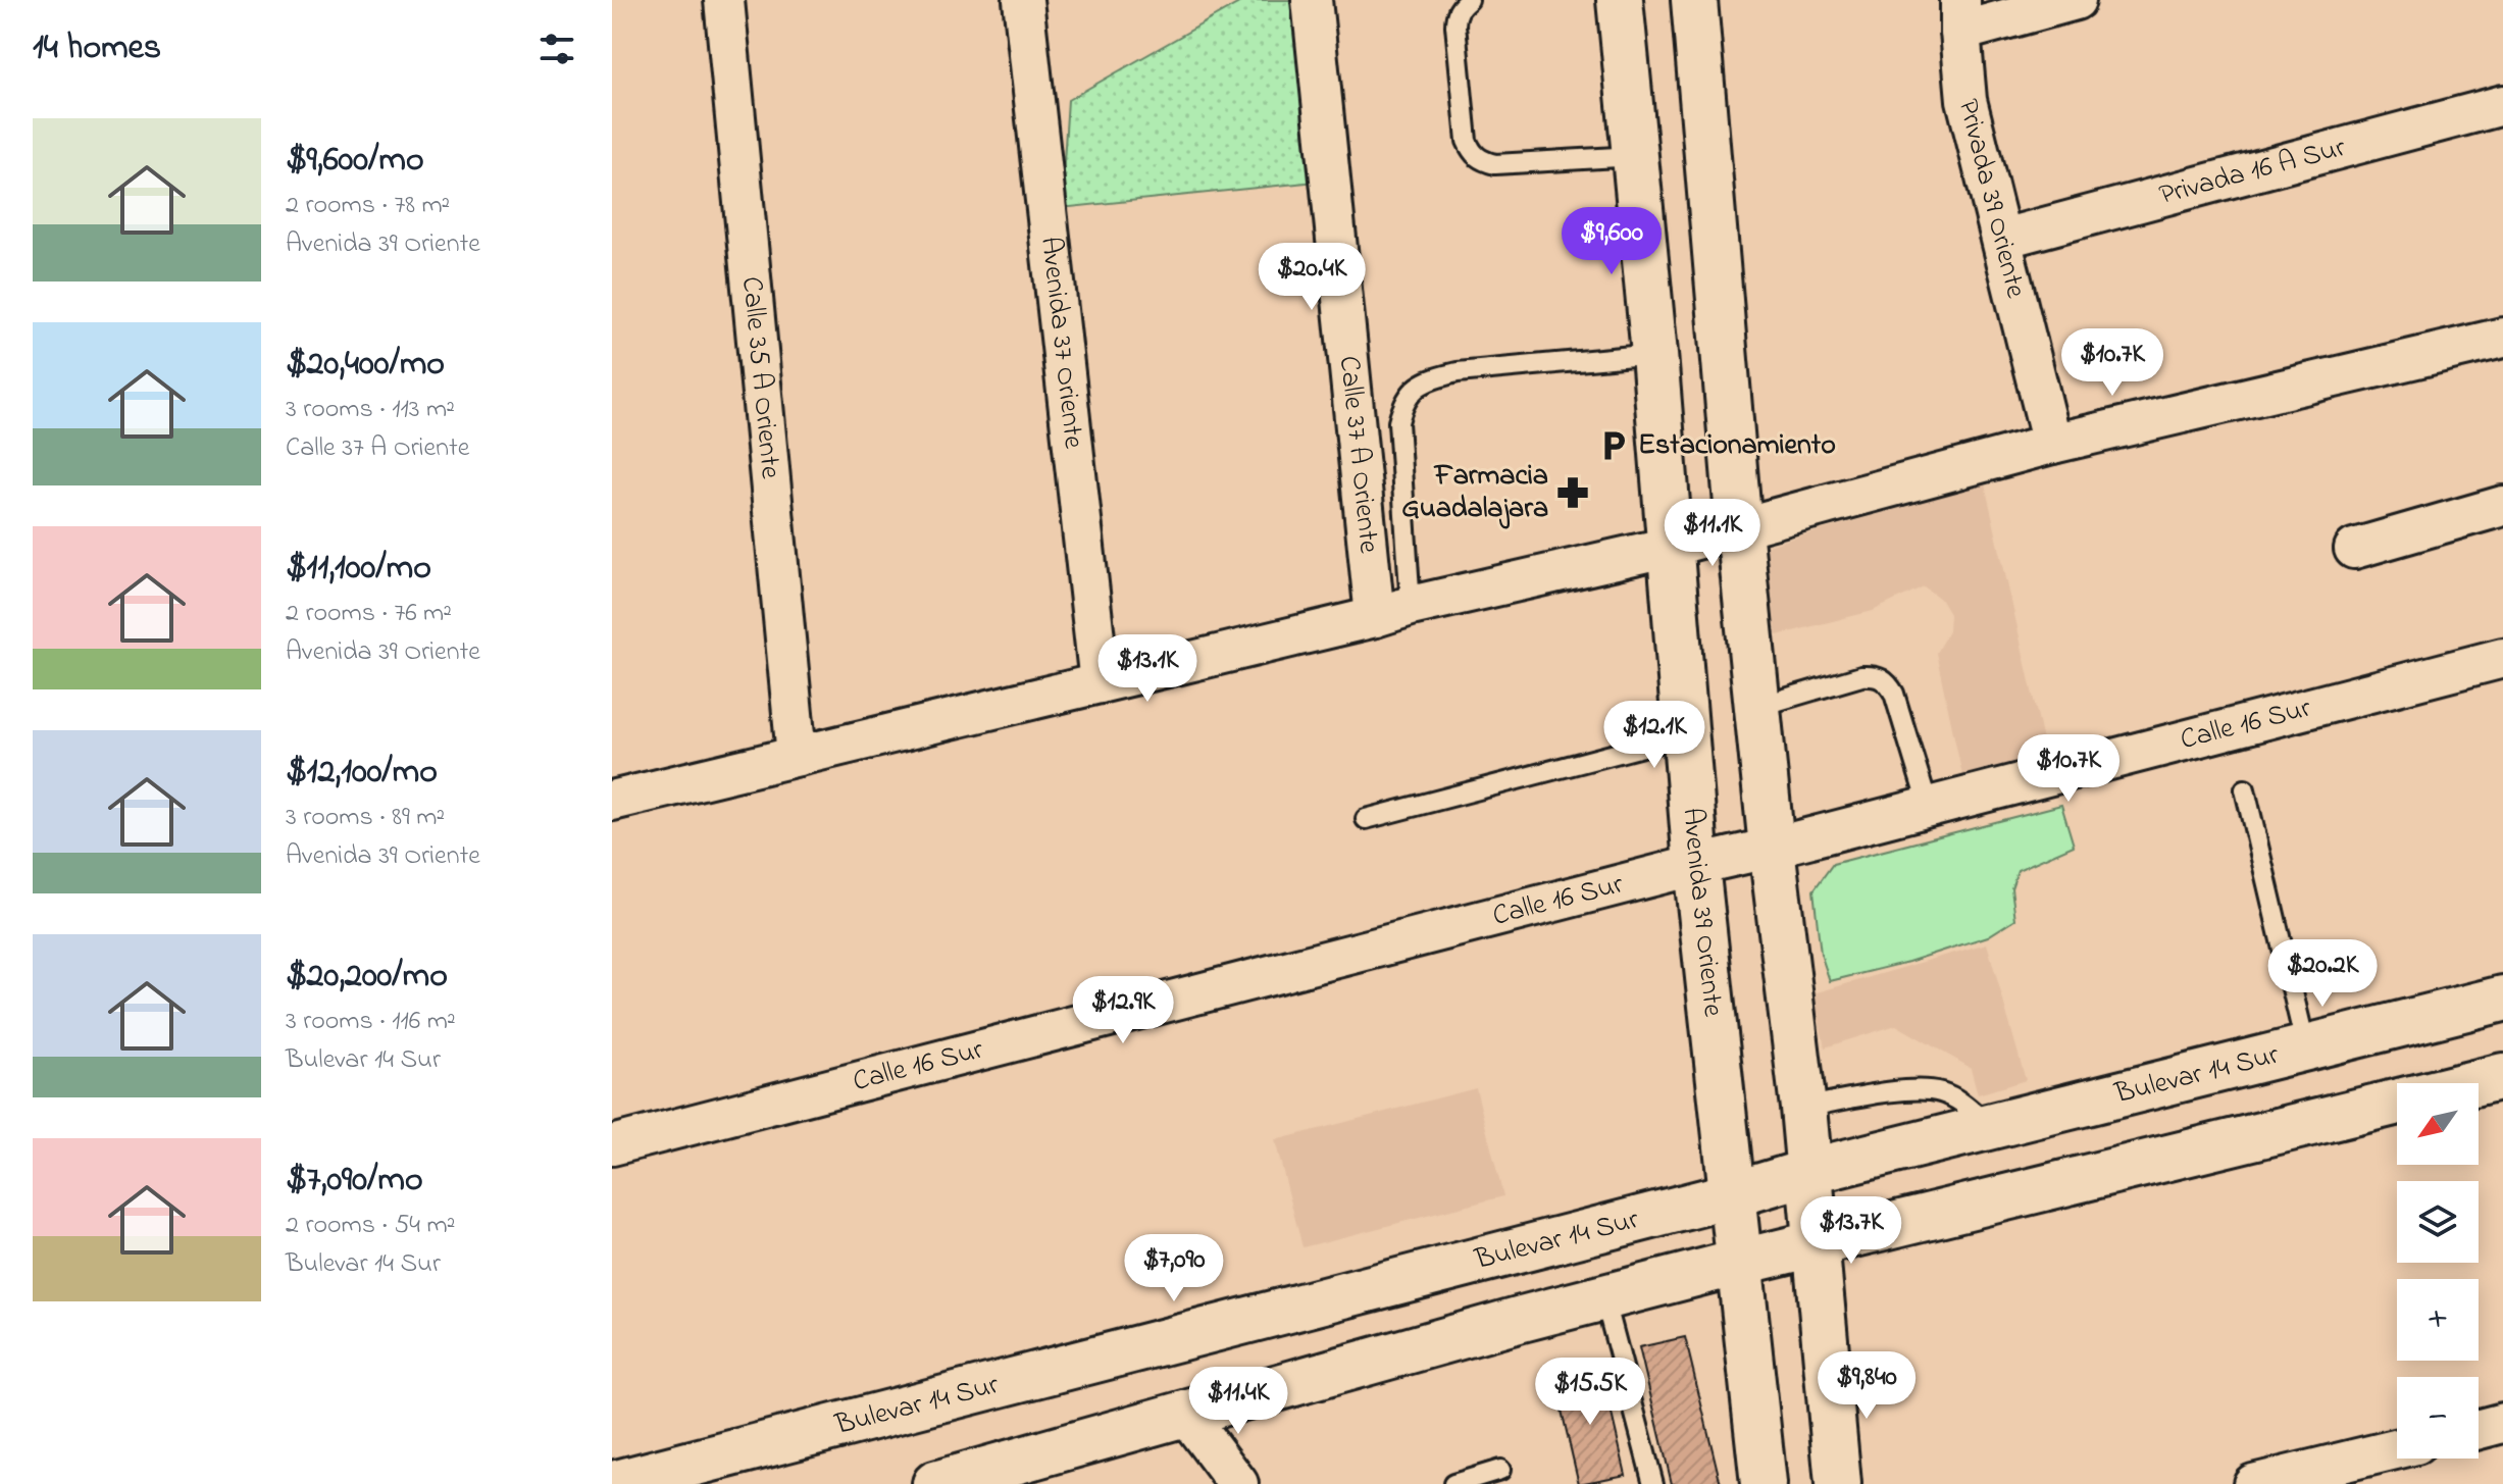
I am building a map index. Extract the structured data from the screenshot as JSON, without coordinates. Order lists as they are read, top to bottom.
{
  "streets": {
    "main road": ["Avenida 39 Oriente", "Bulevar 14 Sur"],
    "street": [
      "Privada 16 A Sur",
      "Privada 39 Oriente",
      "Avenida 37 Oriente",
      "Calle 35 A Oriente",
      "Calle 37 A Oriente",
      "Calle 16 Sur"
    ]
  },
  "crossings": [
    ["Privada 16 A Sur", "Privada 39 Oriente"],
    ["Calle 16 Sur", "Avenida 39 Oriente"],
    ["Avenida 39 Oriente", "Bulevar 14 Sur"]
  ],
  "places": {
    "parking": ["Estacionamiento"],
    "pharmacy": ["Farmacia Guadalajara"]
  },
  "north": "bottom left",
  "page": {
    "heading": "14 homes",
    "list": [
      {
        "name": "$9,600/mo",
        "note": "2 rooms · 78 m² · Avenida 39 Oriente"
      },
      {
        "name": "$20,400/mo",
        "note": "3 rooms · 113 m² · Calle 37 A Oriente"
      },
      {
        "name": "$11,100/mo",
        "note": "2 rooms · 76 m² · Avenida 39 Oriente"
      },
      {
        "name": "$12,100/mo",
        "note": "3 rooms · 89 m² · Avenida 39 Oriente"
      },
      {
        "name": "$20,200/mo",
        "note": "3 rooms · 116 m² · Bulevar 14 Sur"
      },
      {
        "name": "$7,090/mo",
        "note": "2 rooms · 54 m² · Bulevar 14 Sur"
      }
    ],
    "price": [
      "$9,600",
      "$20.4K",
      "$10.7K",
      "$11.1K",
      "$13.1K",
      "$12.1K",
      "$10.7K",
      "$20.2K",
      "$12.9K",
      "$13.7K",
      "$7,090",
      "$9,840",
      "$15.5K",
      "$11.4K"
    ],
    "map_buttons": ["+", "−"]
  }
}
